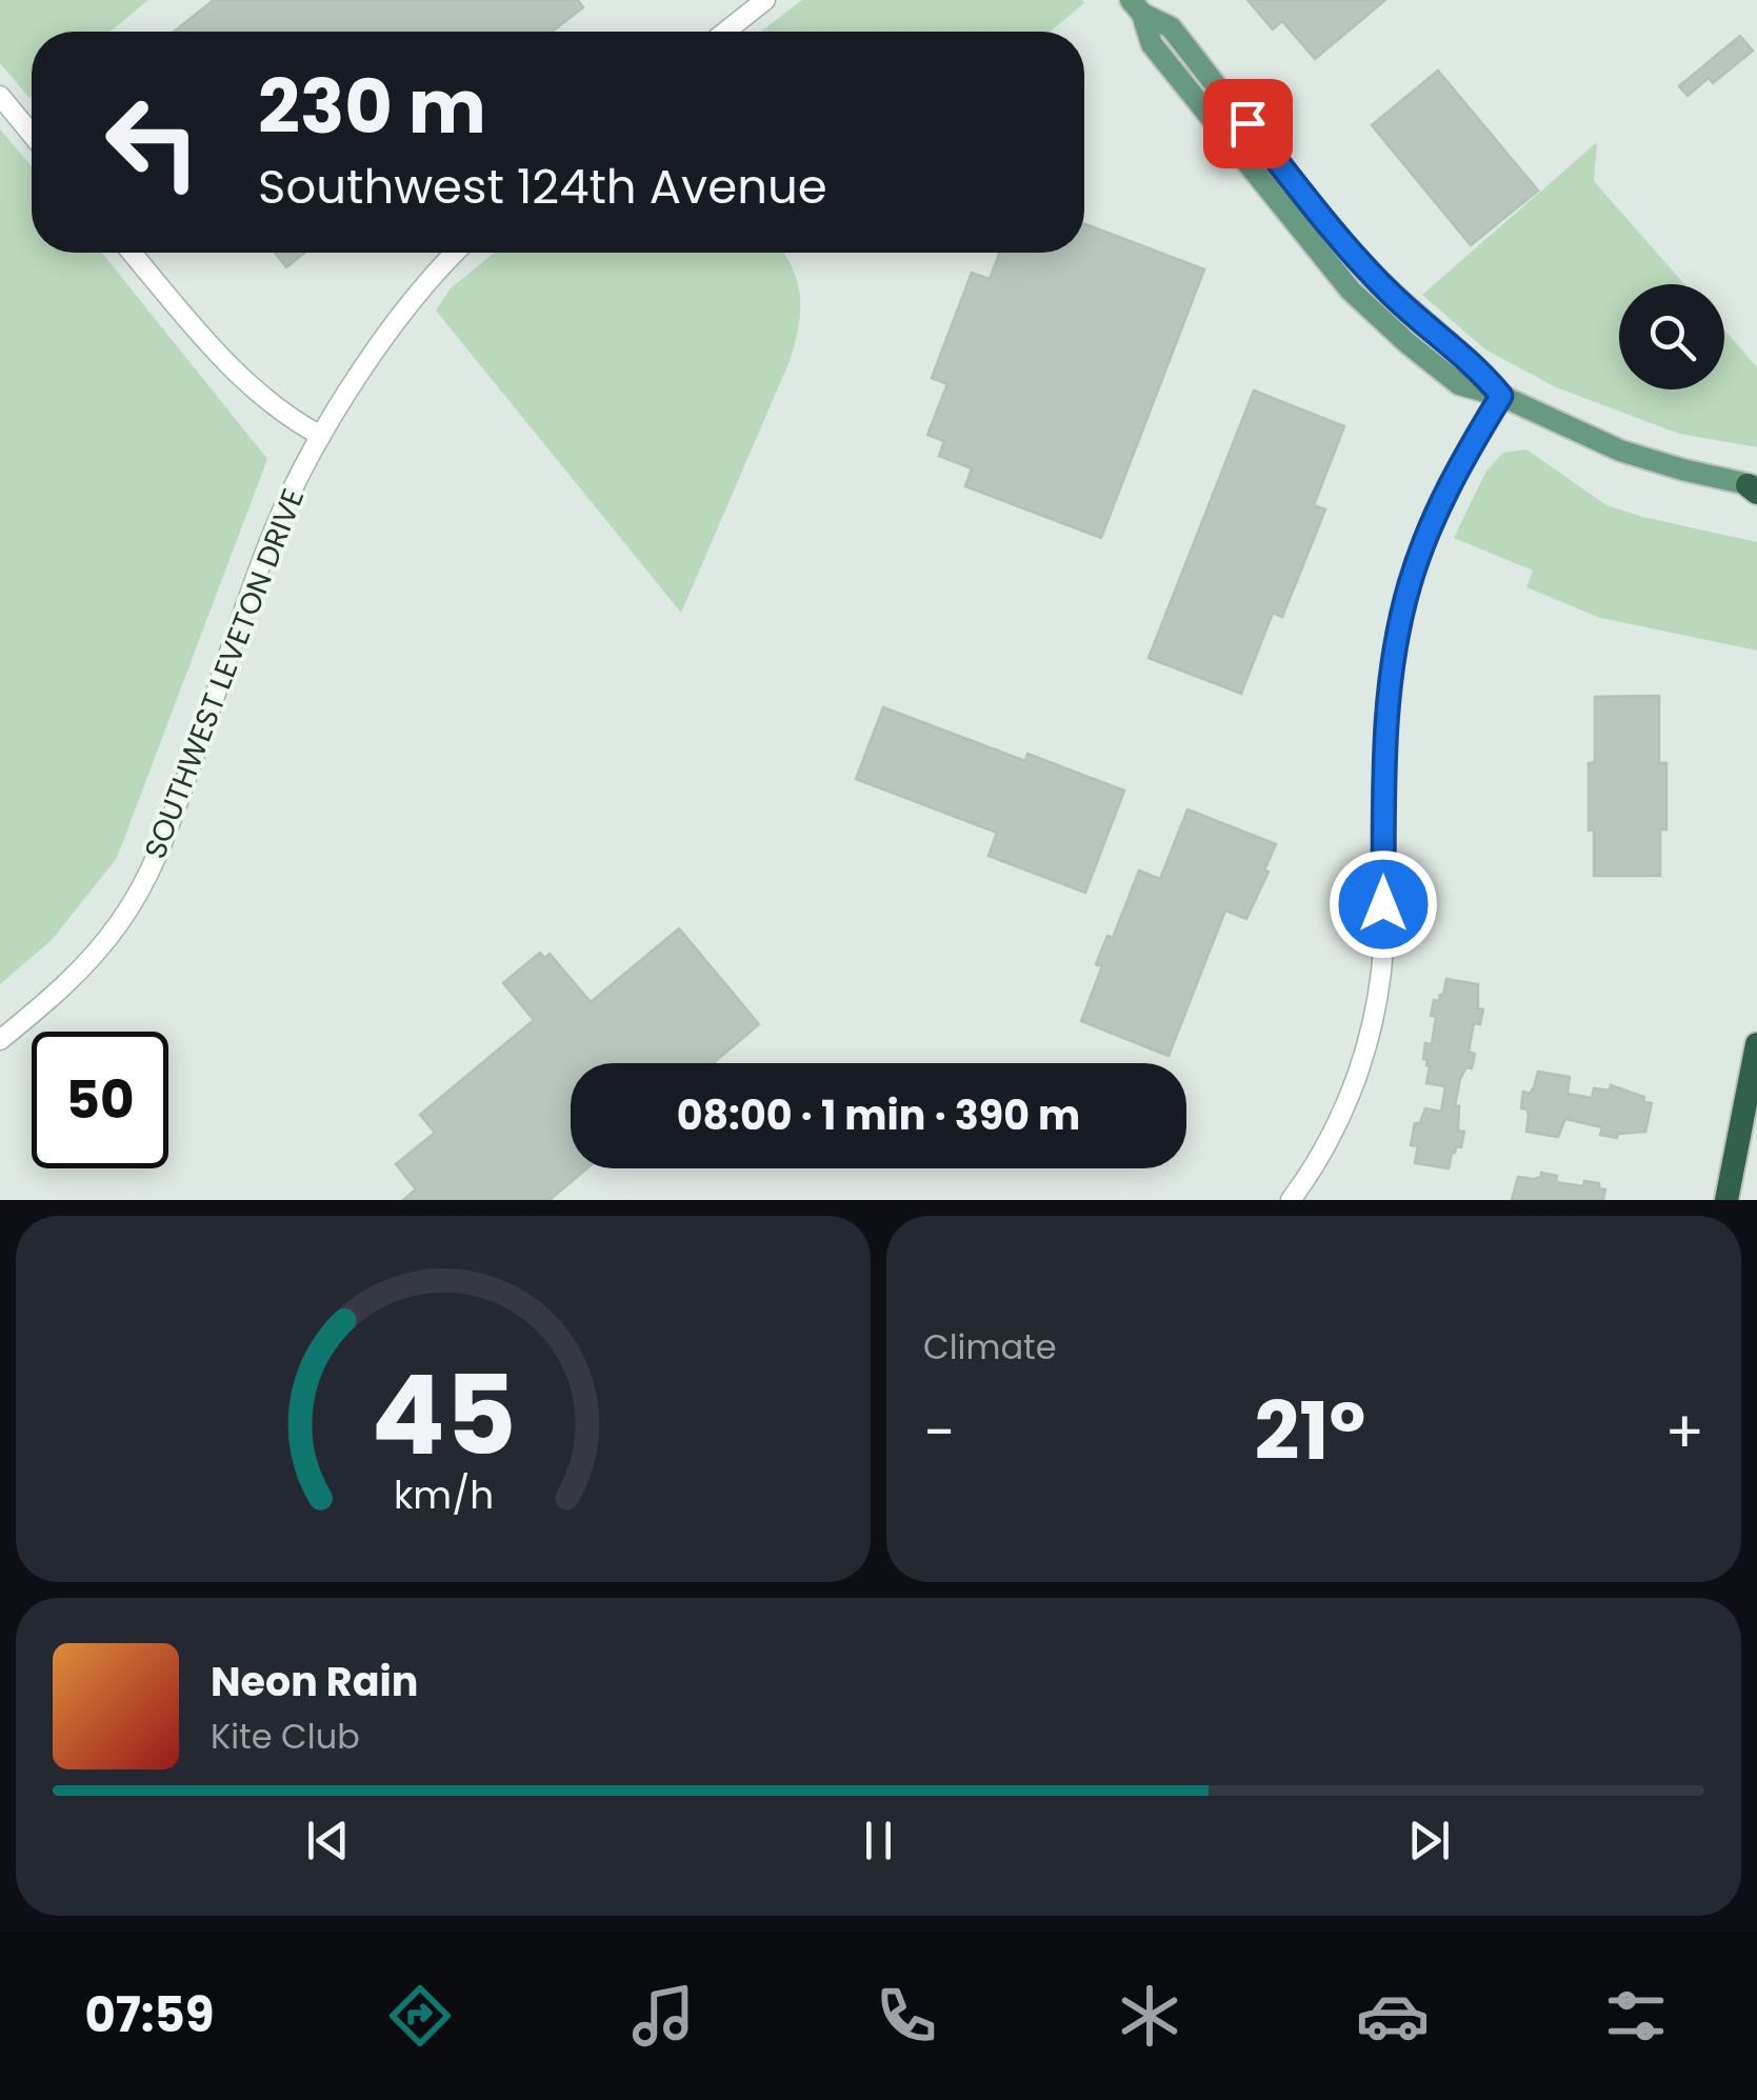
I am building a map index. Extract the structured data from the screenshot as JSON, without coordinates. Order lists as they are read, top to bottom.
{
  "streets": {
    "street": ["SOUTHWEST LEVETON DRIVE"]
  },
  "page": {
    "turn": ["230 m", "Southwest 124th Avenue"],
    "limit": "50",
    "trip": "08:00 · 1 min · 390 m",
    "tile": "Climate",
    "heat": ["−", "21°", "+"],
    "song": ["Neon Rain", "Kite Club"],
    "tabs": "07:59",
    "gauge": ["45", "km/h"]
  }
}
